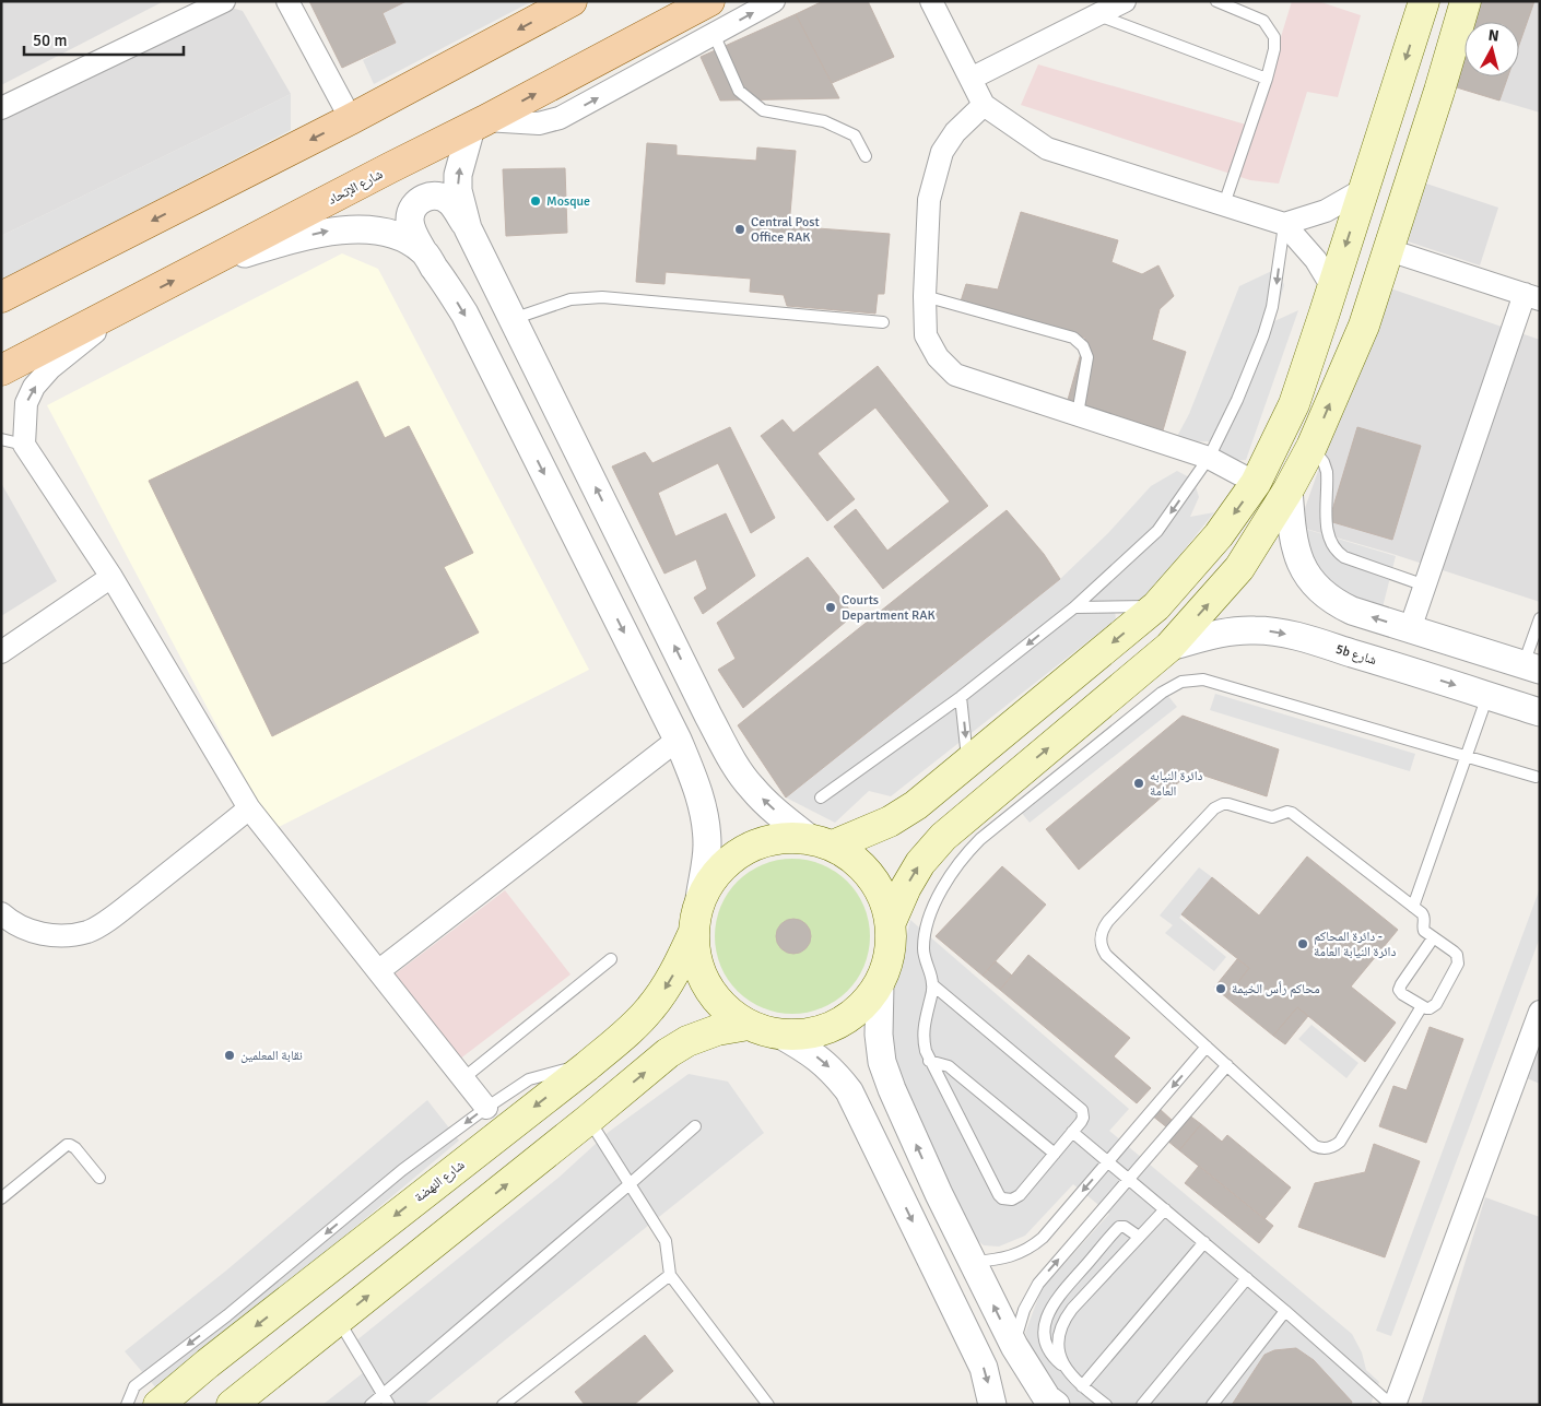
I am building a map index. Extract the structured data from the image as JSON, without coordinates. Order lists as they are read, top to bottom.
{
  "streets": {
    "main road": ["شارع الإتحاد", "شارع النهضة"],
    "street": ["5b شارع"]
  },
  "places": [
    "Mosque",
    "Central Post Office RAK",
    "Courts Department RAK",
    "دائرة النيابه العامة",
    "دائرة المحاكم - دائرة النيابة العامة",
    "محاكم رأس الخيمة",
    "نقابة المعلمين"
  ],
  "scale_bar": "50 m",
  "north": "top"
}
